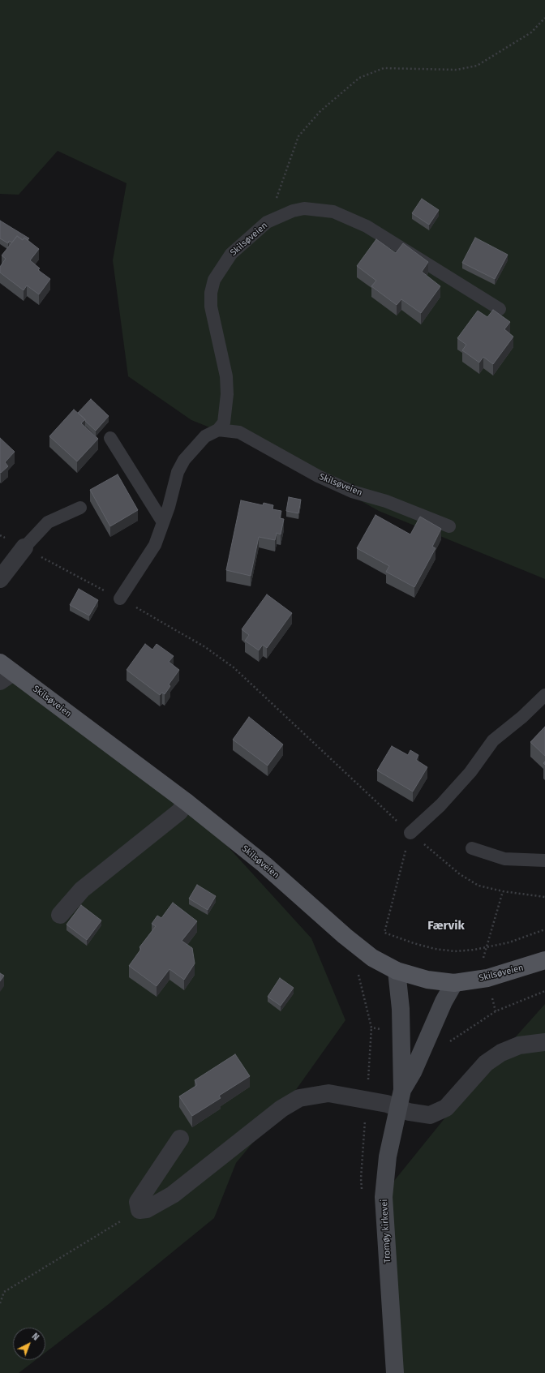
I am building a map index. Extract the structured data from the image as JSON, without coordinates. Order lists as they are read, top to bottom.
{
  "streets": {
    "main road": ["Skilsøveien", "Tromøy kirkevei"]
  },
  "crossings": [
    ["Skilsøveien", "Tromøy kirkevei"]
  ],
  "districts": ["Færvik"],
  "north": "top right"
}
